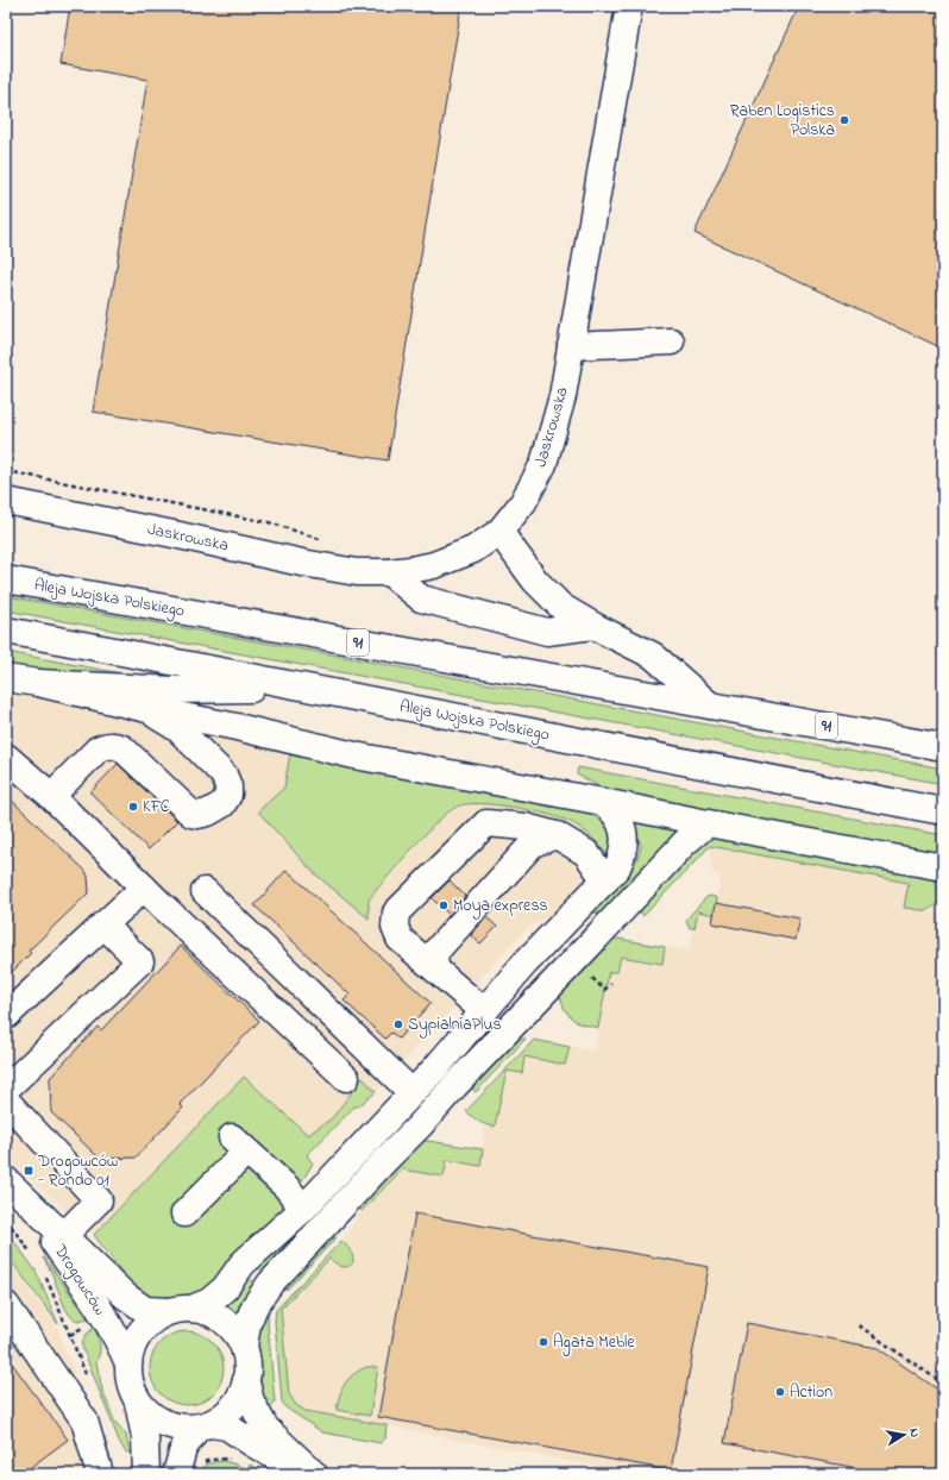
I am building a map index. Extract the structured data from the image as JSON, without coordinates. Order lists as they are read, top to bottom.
{
  "streets": {
    "street": [
      "Jaskrowska",
      "Aleja Wojska Polskiego",
      "91",
      "Drogowców"
    ]
  },
  "places": {
    "other": [
      "Raben Logistics Polska",
      "KFC",
      "Moya express",
      "SypialniaPlus",
      "Agata Meble",
      "Action"
    ],
    "transit": ["Drogowców - Rondo 01"]
  },
  "north": "right"
}
